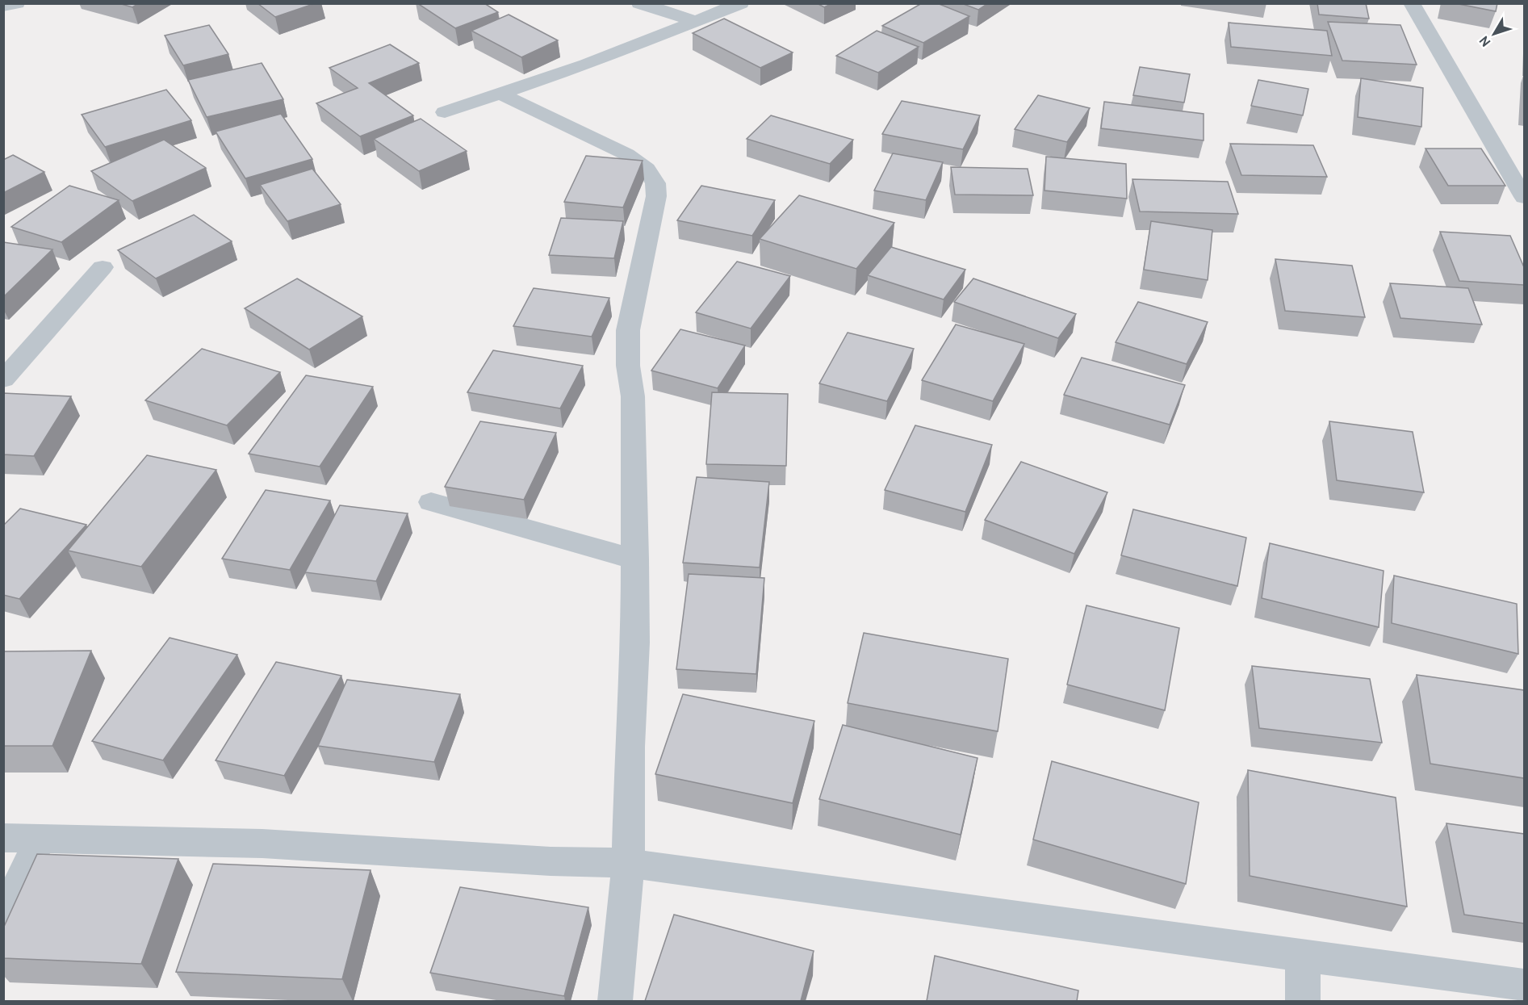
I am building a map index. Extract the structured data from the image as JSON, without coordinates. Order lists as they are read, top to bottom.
{
  "north": "bottom left"
}
